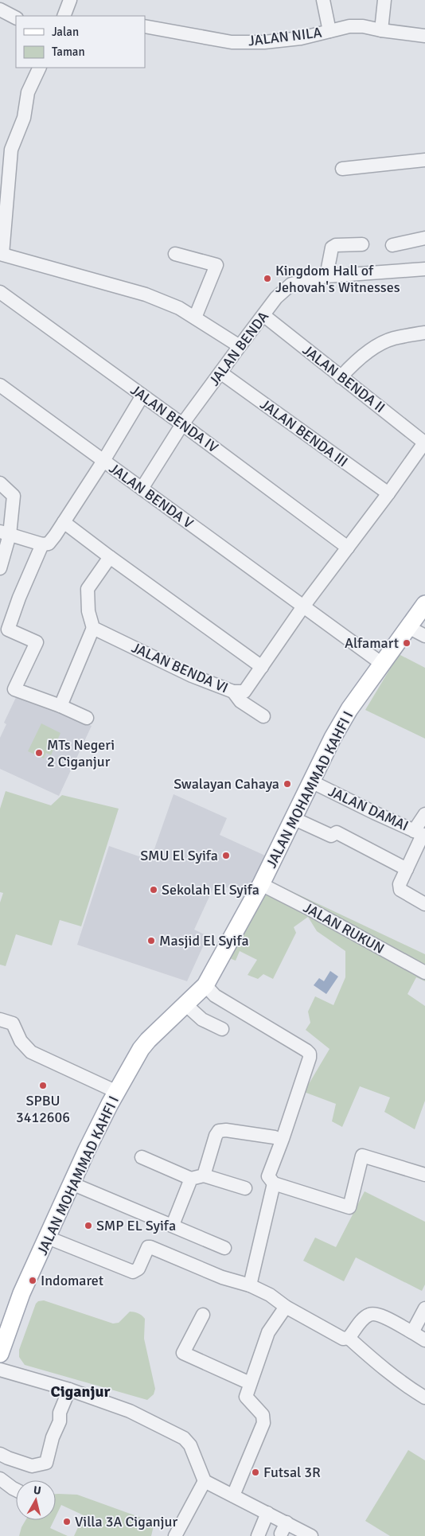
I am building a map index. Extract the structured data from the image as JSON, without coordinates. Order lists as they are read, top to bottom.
{
  "streets": {
    "main road": ["JALAN MOHAMMAD KAHFI I"],
    "street": [
      "JALAN NILA",
      "JALAN BENDA",
      "JALAN BENDA II",
      "JALAN BENDA IV",
      "JALAN BENDA III",
      "JALAN BENDA V",
      "JALAN BENDA VI",
      "JALAN DAMAI",
      "JALAN RUKUN"
    ]
  },
  "crossings": [
    ["JALAN BENDA", "JALAN BENDA II"],
    ["JALAN BENDA", "JALAN BENDA IV"],
    ["JALAN BENDA", "JALAN BENDA III"],
    ["JALAN BENDA", "JALAN BENDA V"],
    ["JALAN BENDA V", "JALAN BENDA VI"],
    ["JALAN MOHAMMAD KAHFI I", "JALAN DAMAI"],
    ["JALAN MOHAMMAD KAHFI I", "JALAN RUKUN"]
  ],
  "districts": ["Ciganjur"],
  "places": [
    "Kingdom Hall of Jehovah's Witnesses",
    "Alfamart",
    "MTs Negeri 2 Ciganjur",
    "Swalayan Cahaya",
    "SMU El Syifa",
    "Sekolah El Syifa",
    "Masjid El Syifa",
    "SPBU 3412606",
    "SMP EL Syifa",
    "Indomaret",
    "Futsal 3R",
    "Villa 3A Ciganjur"
  ],
  "legend": ["Jalan", "Taman"],
  "north": "top"
}
